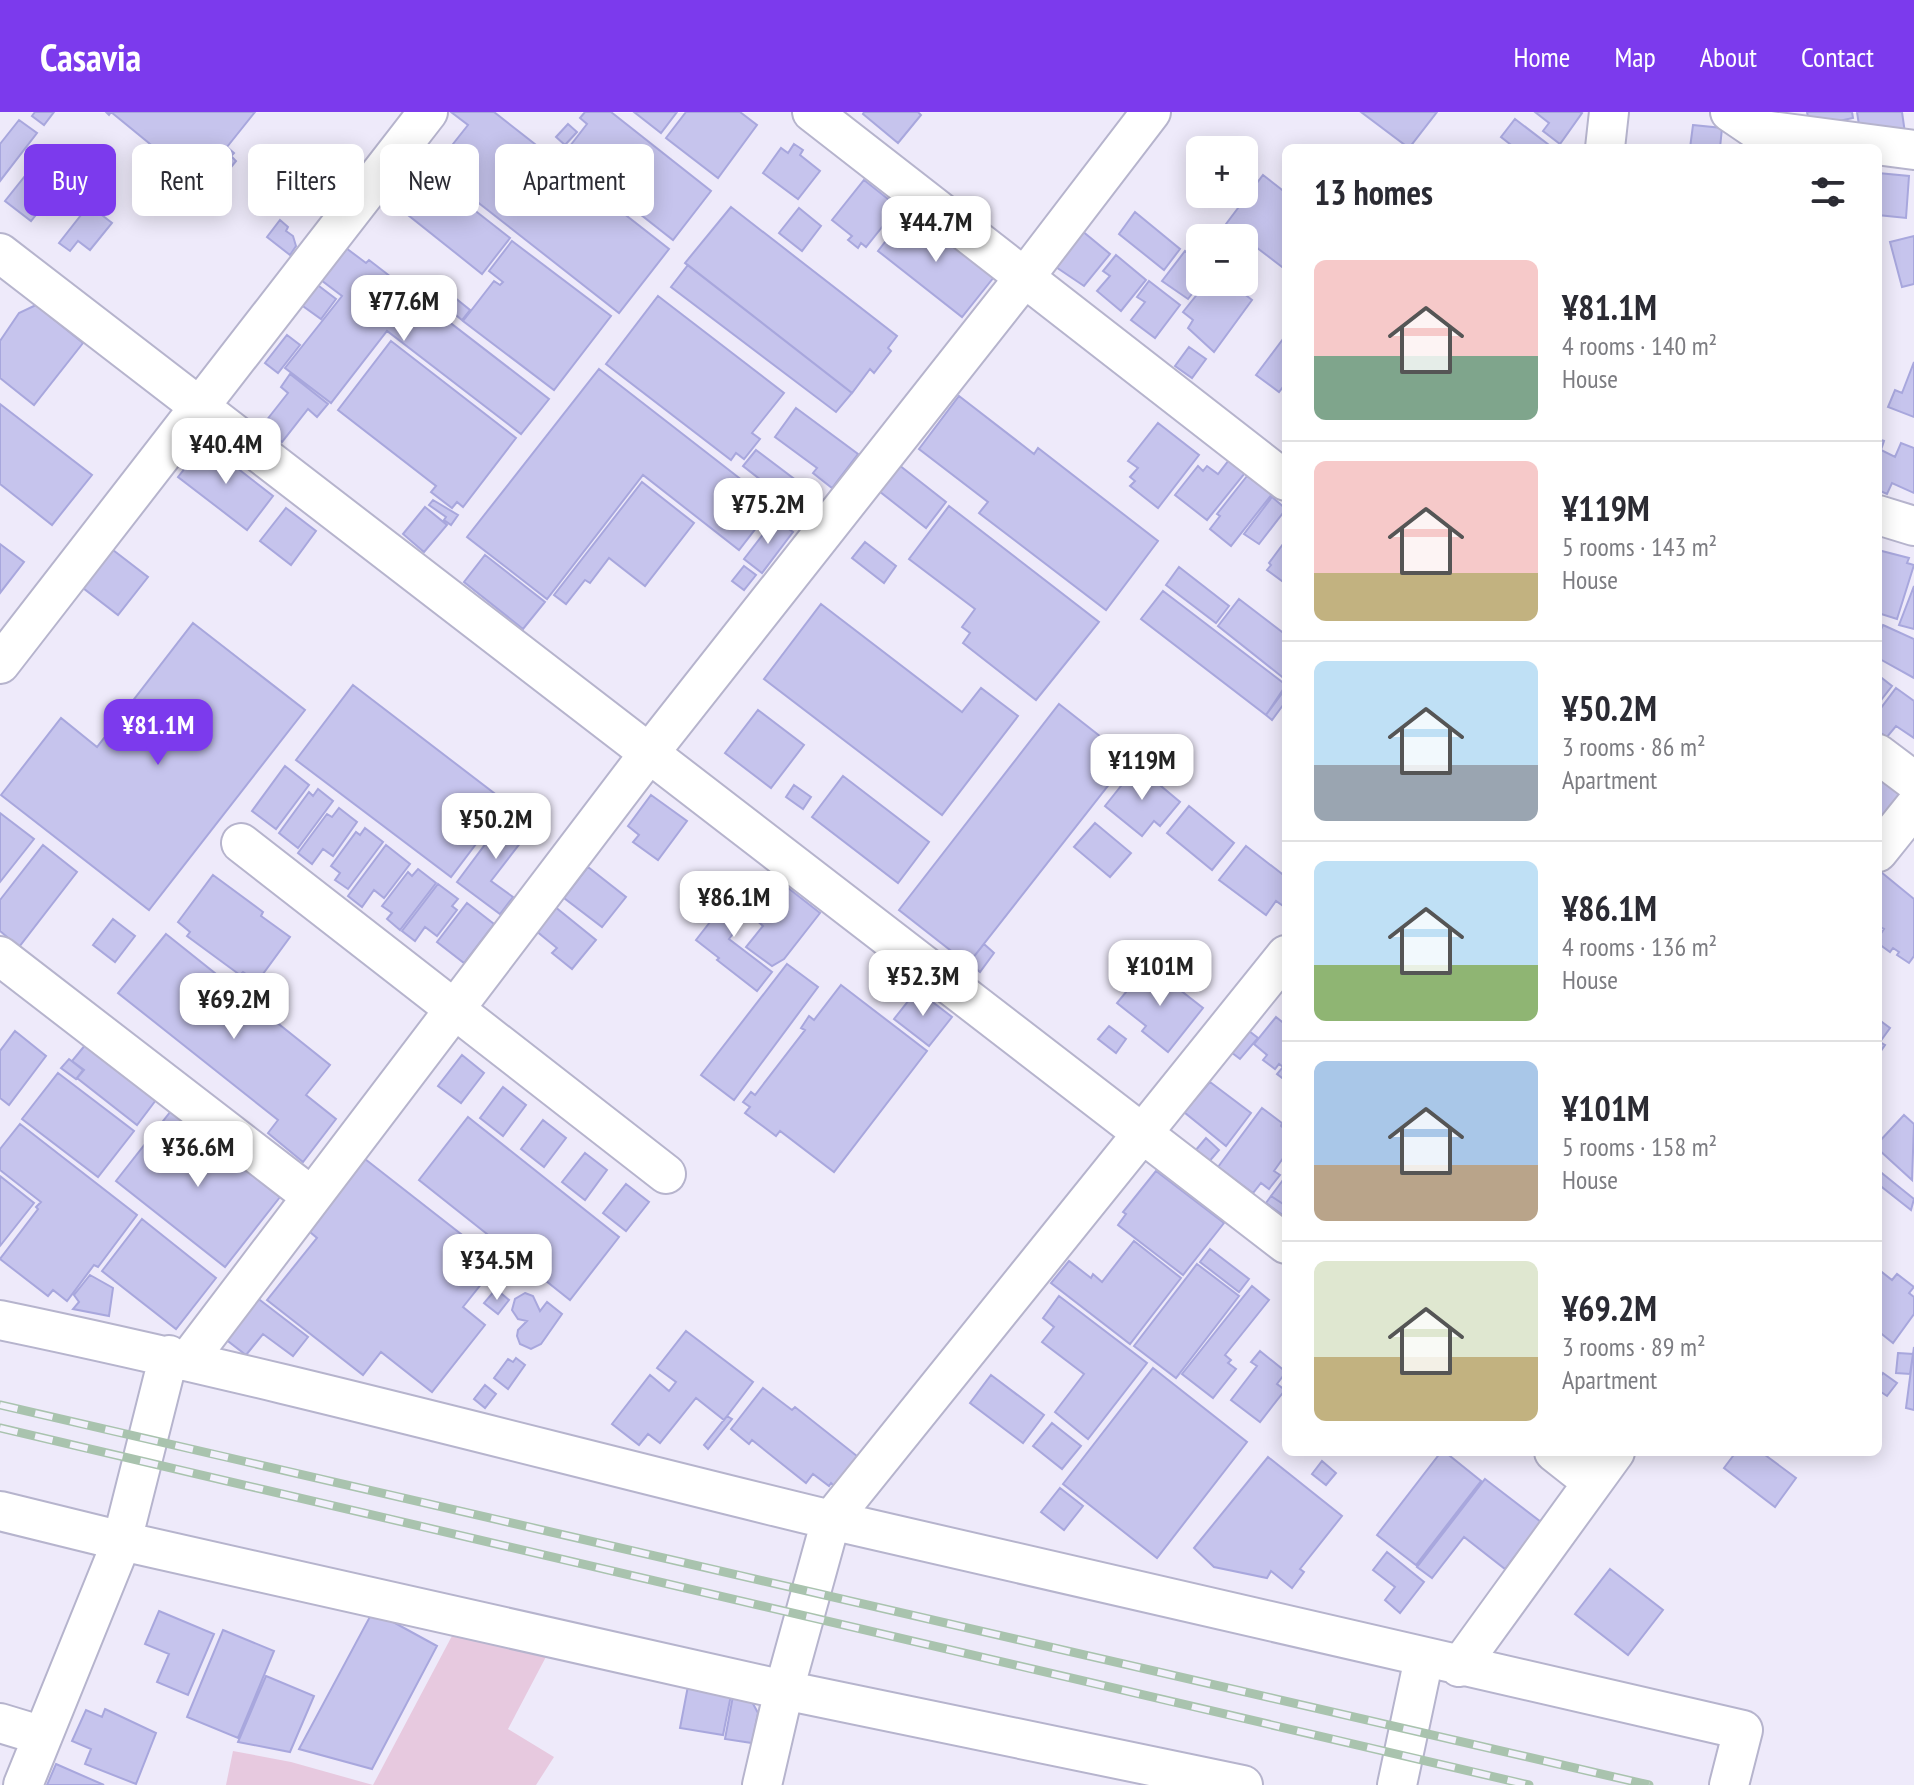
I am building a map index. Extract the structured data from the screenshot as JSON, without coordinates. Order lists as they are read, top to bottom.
{
  "page": {
    "header": "Casavia",
    "nav": [
      "Home",
      "Map",
      "About",
      "Contact"
    ],
    "map_buttons": ["+", "−"],
    "chip": [
      "Buy",
      "Rent",
      "Filters",
      "New",
      "Apartment"
    ],
    "heading": "13 homes",
    "price": [
      "¥44.7M",
      "¥77.6M",
      "¥40.4M",
      "¥75.2M",
      "¥81.1M",
      "¥119M",
      "¥50.2M",
      "¥86.1M",
      "¥101M",
      "¥52.3M",
      "¥69.2M",
      "¥36.6M",
      "¥34.5M"
    ],
    "list": [
      {
        "name": "¥81.1M",
        "note": "4 rooms · 140 m² · House"
      },
      {
        "name": "¥119M",
        "note": "5 rooms · 143 m² · House"
      },
      {
        "name": "¥50.2M",
        "note": "3 rooms · 86 m² · Apartment"
      },
      {
        "name": "¥86.1M",
        "note": "4 rooms · 136 m² · House"
      },
      {
        "name": "¥101M",
        "note": "5 rooms · 158 m² · House"
      },
      {
        "name": "¥69.2M",
        "note": "3 rooms · 89 m² · Apartment"
      }
    ]
  }
}
